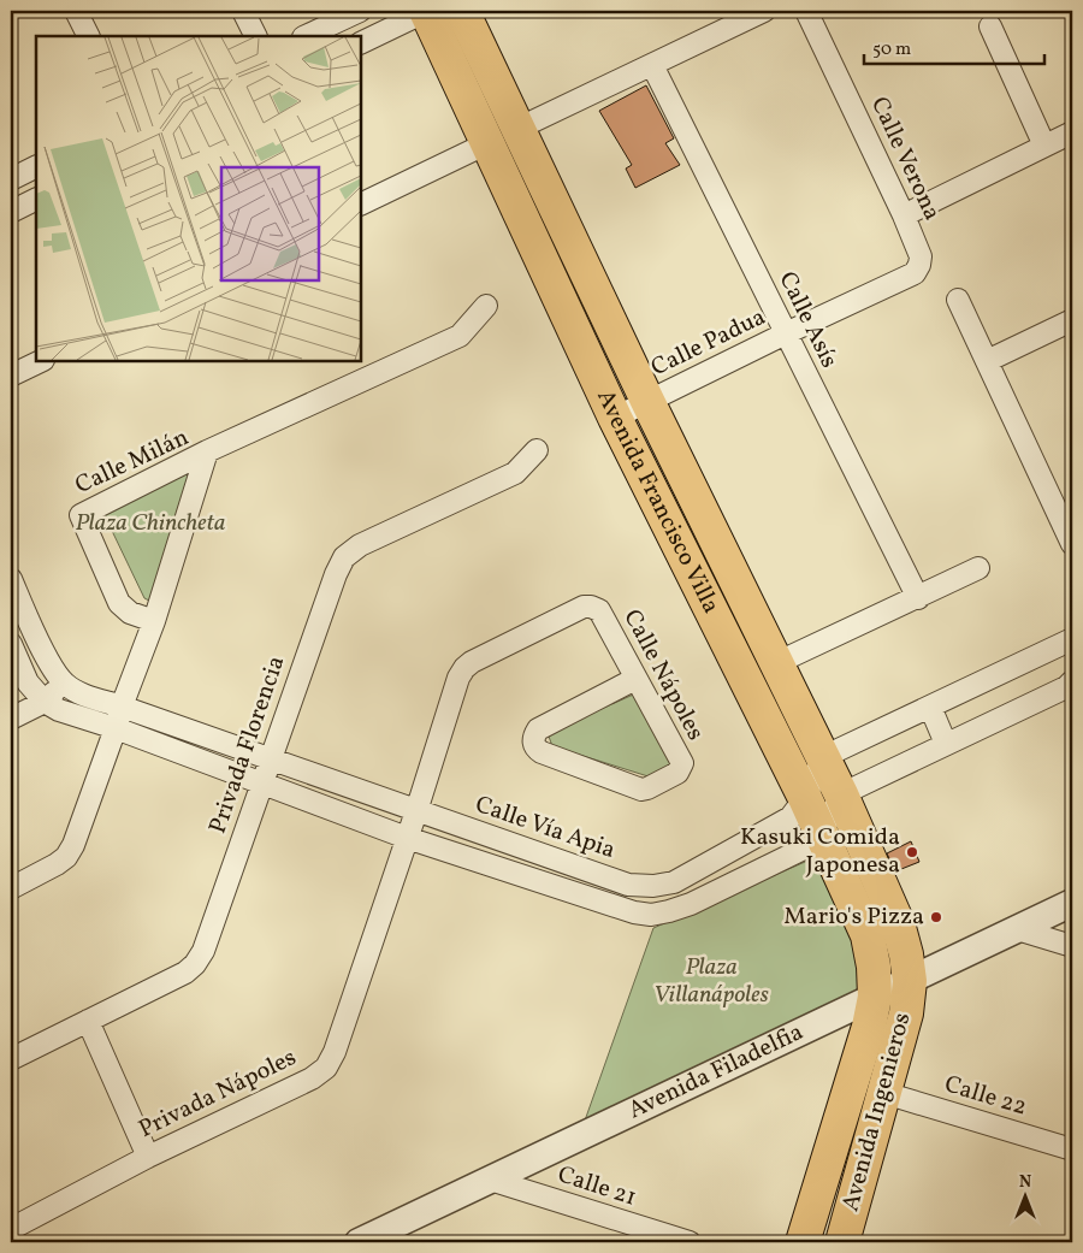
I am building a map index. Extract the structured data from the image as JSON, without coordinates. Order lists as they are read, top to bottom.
{
  "streets": {
    "main road": ["Avenida Francisco Villa", "Avenida Ingenieros"],
    "street": [
      "Calle Verona",
      "Calle Asís",
      "Calle Padua",
      "Calle Milán",
      "Calle Nápoles",
      "Privada Florencia",
      "Calle Vía Apia",
      "Avenida Filadelfia",
      "Privada Nápoles",
      "Calle 22",
      "Calle 21"
    ]
  },
  "crossings": [
    ["Calle Verona", "Calle Padua"],
    ["Calle Asís", "Calle Padua"],
    ["Calle Padua", "Avenida Francisco Villa"],
    ["Calle Milán", "Calle Vía Apia"],
    ["Avenida Francisco Villa", "Calle Vía Apia"],
    ["Avenida Francisco Villa", "Avenida Filadelfia"],
    ["Avenida Francisco Villa", "Avenida Ingenieros"],
    ["Calle Nápoles", "Calle Vía Apia"],
    ["Calle Nápoles", "Privada Nápoles"],
    ["Privada Florencia", "Calle Vía Apia"],
    ["Avenida Filadelfia", "Avenida Ingenieros"],
    ["Avenida Filadelfia", "Calle 21"],
    ["Calle 22", "Avenida Ingenieros"]
  ],
  "parks": ["Plaza Chincheta", "Plaza Villanápoles"],
  "places": ["Kasuki Comida Japonesa", "Mario's Pizza"],
  "scale_bar": "50 m",
  "north": "top"
}
